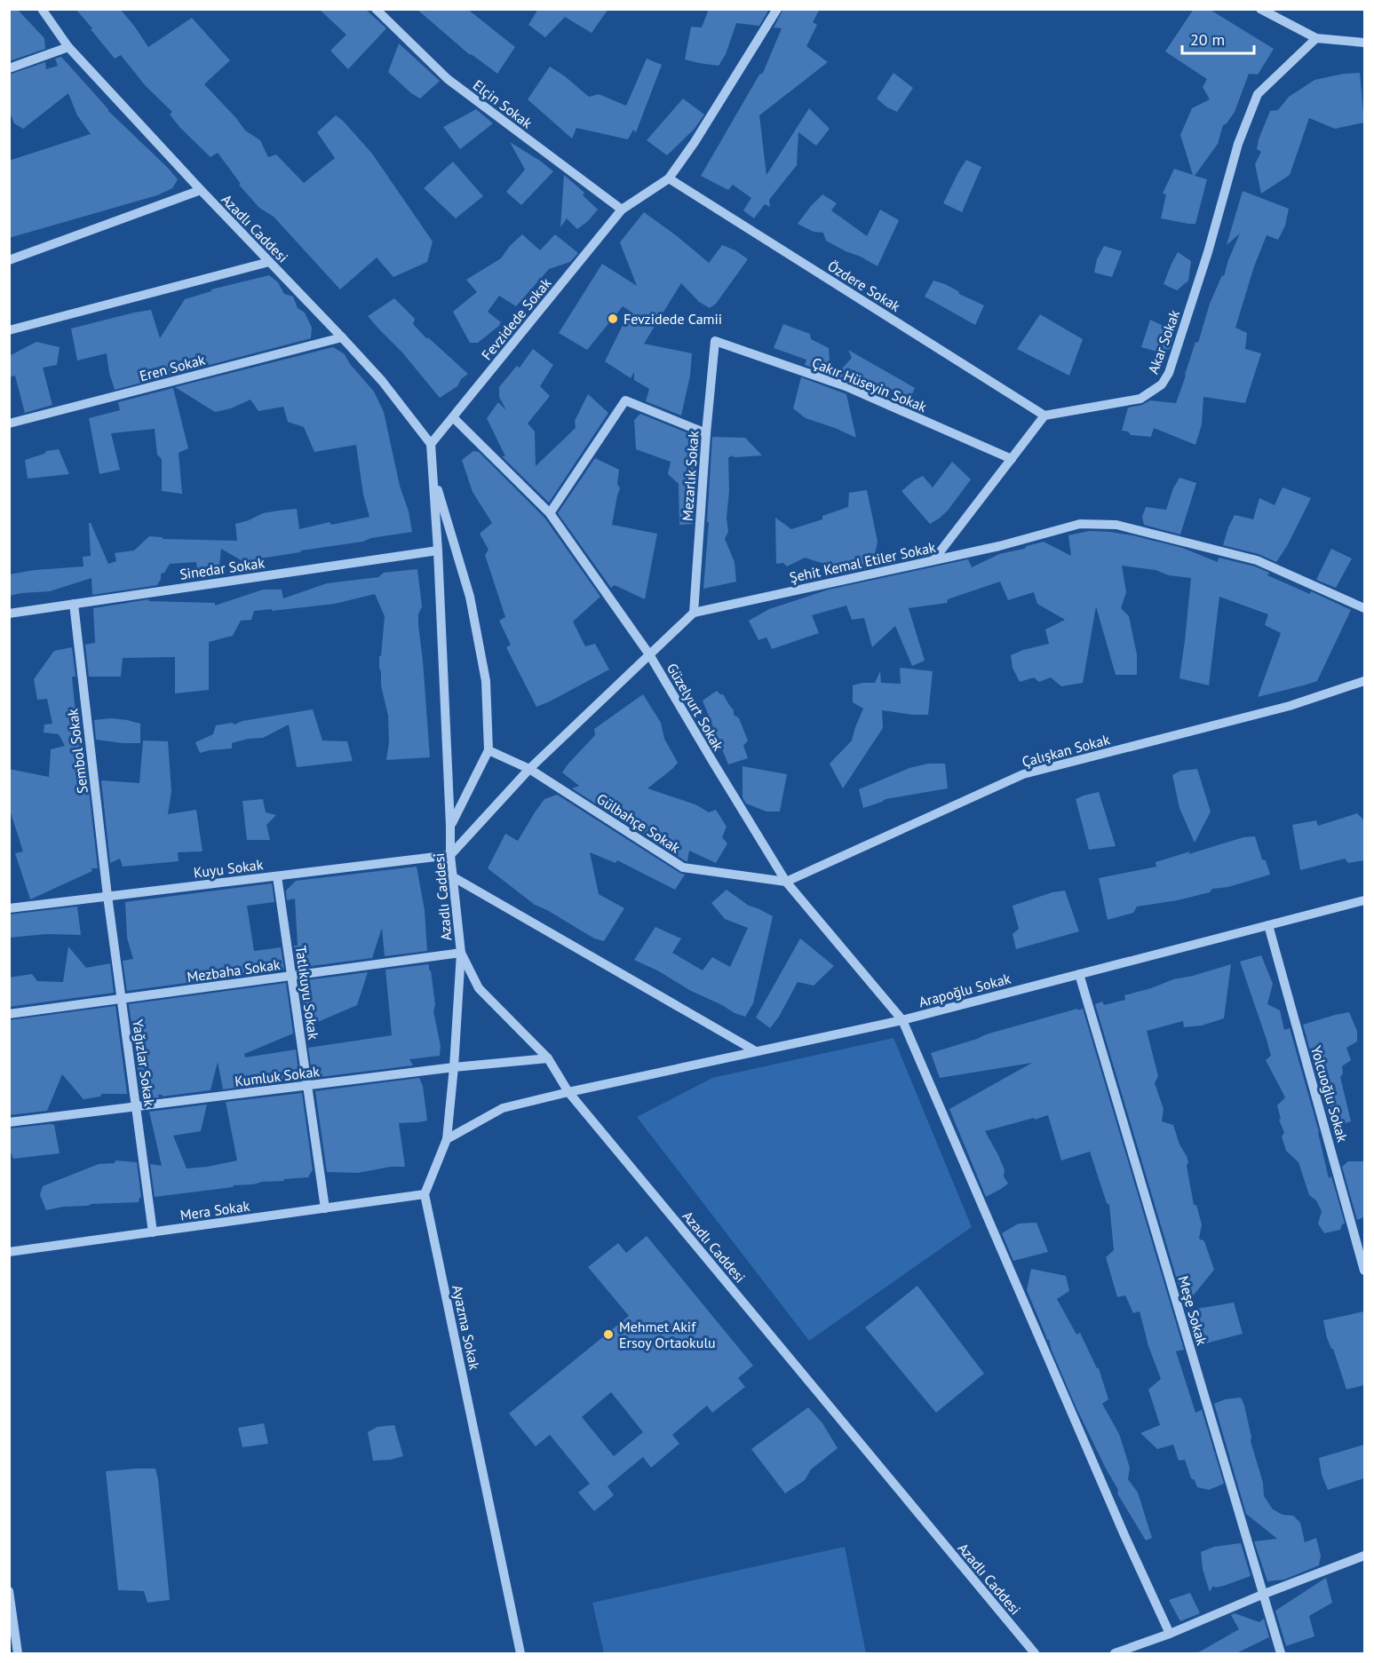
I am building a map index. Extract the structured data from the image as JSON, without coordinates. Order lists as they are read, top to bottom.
{
  "streets": {
    "street": [
      "Elçin Sokak",
      "Azadlı Caddesi",
      "Özdere Sokak",
      "Fevzidede Sokak",
      "Akar Sokak",
      "Eren Sokak",
      "Çakır Hüseyin Sokak",
      "Mezarlık Sokak",
      "Şehit Kemal Etiler Sokak",
      "Sinedar Sokak",
      "Güzelyurt Sokak",
      "Çalışkan Sokak",
      "Sembol Sokak",
      "Gülbahçe Sokak",
      "Kuyu Sokak",
      "Mezbaha Sokak",
      "Arapoğlu Sokak",
      "Tatlıkuyu Sokak",
      "Yağızlar Sokak",
      "Kumluk Sokak",
      "Yolcuoğlu Sokak",
      "Mera Sokak",
      "Meşe Sokak",
      "Ayazma Sokak"
    ]
  },
  "crossings": [
    ["Elçin Sokak", "Fevzidede Sokak"],
    ["Azadlı Caddesi", "Fevzidede Sokak"],
    ["Azadlı Caddesi", "Eren Sokak"],
    ["Azadlı Caddesi", "Sinedar Sokak"],
    ["Azadlı Caddesi", "Gülbahçe Sokak"],
    ["Azadlı Caddesi", "Kuyu Sokak"],
    ["Azadlı Caddesi", "Mezbaha Sokak"],
    ["Azadlı Caddesi", "Arapoğlu Sokak"],
    ["Azadlı Caddesi", "Kumluk Sokak"],
    ["Özdere Sokak", "Fevzidede Sokak"],
    ["Özdere Sokak", "Akar Sokak"],
    ["Fevzidede Sokak", "Güzelyurt Sokak"],
    ["Çakır Hüseyin Sokak", "Mezarlık Sokak"],
    ["Mezarlık Sokak", "Şehit Kemal Etiler Sokak"],
    ["Sinedar Sokak", "Sembol Sokak"],
    ["Güzelyurt Sokak", "Çalışkan Sokak"],
    ["Güzelyurt Sokak", "Gülbahçe Sokak"],
    ["Güzelyurt Sokak", "Arapoğlu Sokak"],
    ["Çalışkan Sokak", "Gülbahçe Sokak"],
    ["Sembol Sokak", "Kuyu Sokak"],
    ["Sembol Sokak", "Yağızlar Sokak"],
    ["Kuyu Sokak", "Tatlıkuyu Sokak"],
    ["Kuyu Sokak", "Yağızlar Sokak"],
    ["Mezbaha Sokak", "Tatlıkuyu Sokak"],
    ["Mezbaha Sokak", "Yağızlar Sokak"],
    ["Arapoğlu Sokak", "Yolcuoğlu Sokak"],
    ["Arapoğlu Sokak", "Meşe Sokak"],
    ["Tatlıkuyu Sokak", "Kumluk Sokak"],
    ["Tatlıkuyu Sokak", "Mera Sokak"],
    ["Yağızlar Sokak", "Kumluk Sokak"],
    ["Yağızlar Sokak", "Mera Sokak"],
    ["Mera Sokak", "Ayazma Sokak"]
  ],
  "places": ["Fevzidede Camii", "Mehmet Akif Ersoy Ortaokulu"],
  "scale_bar": "20 m"
}
